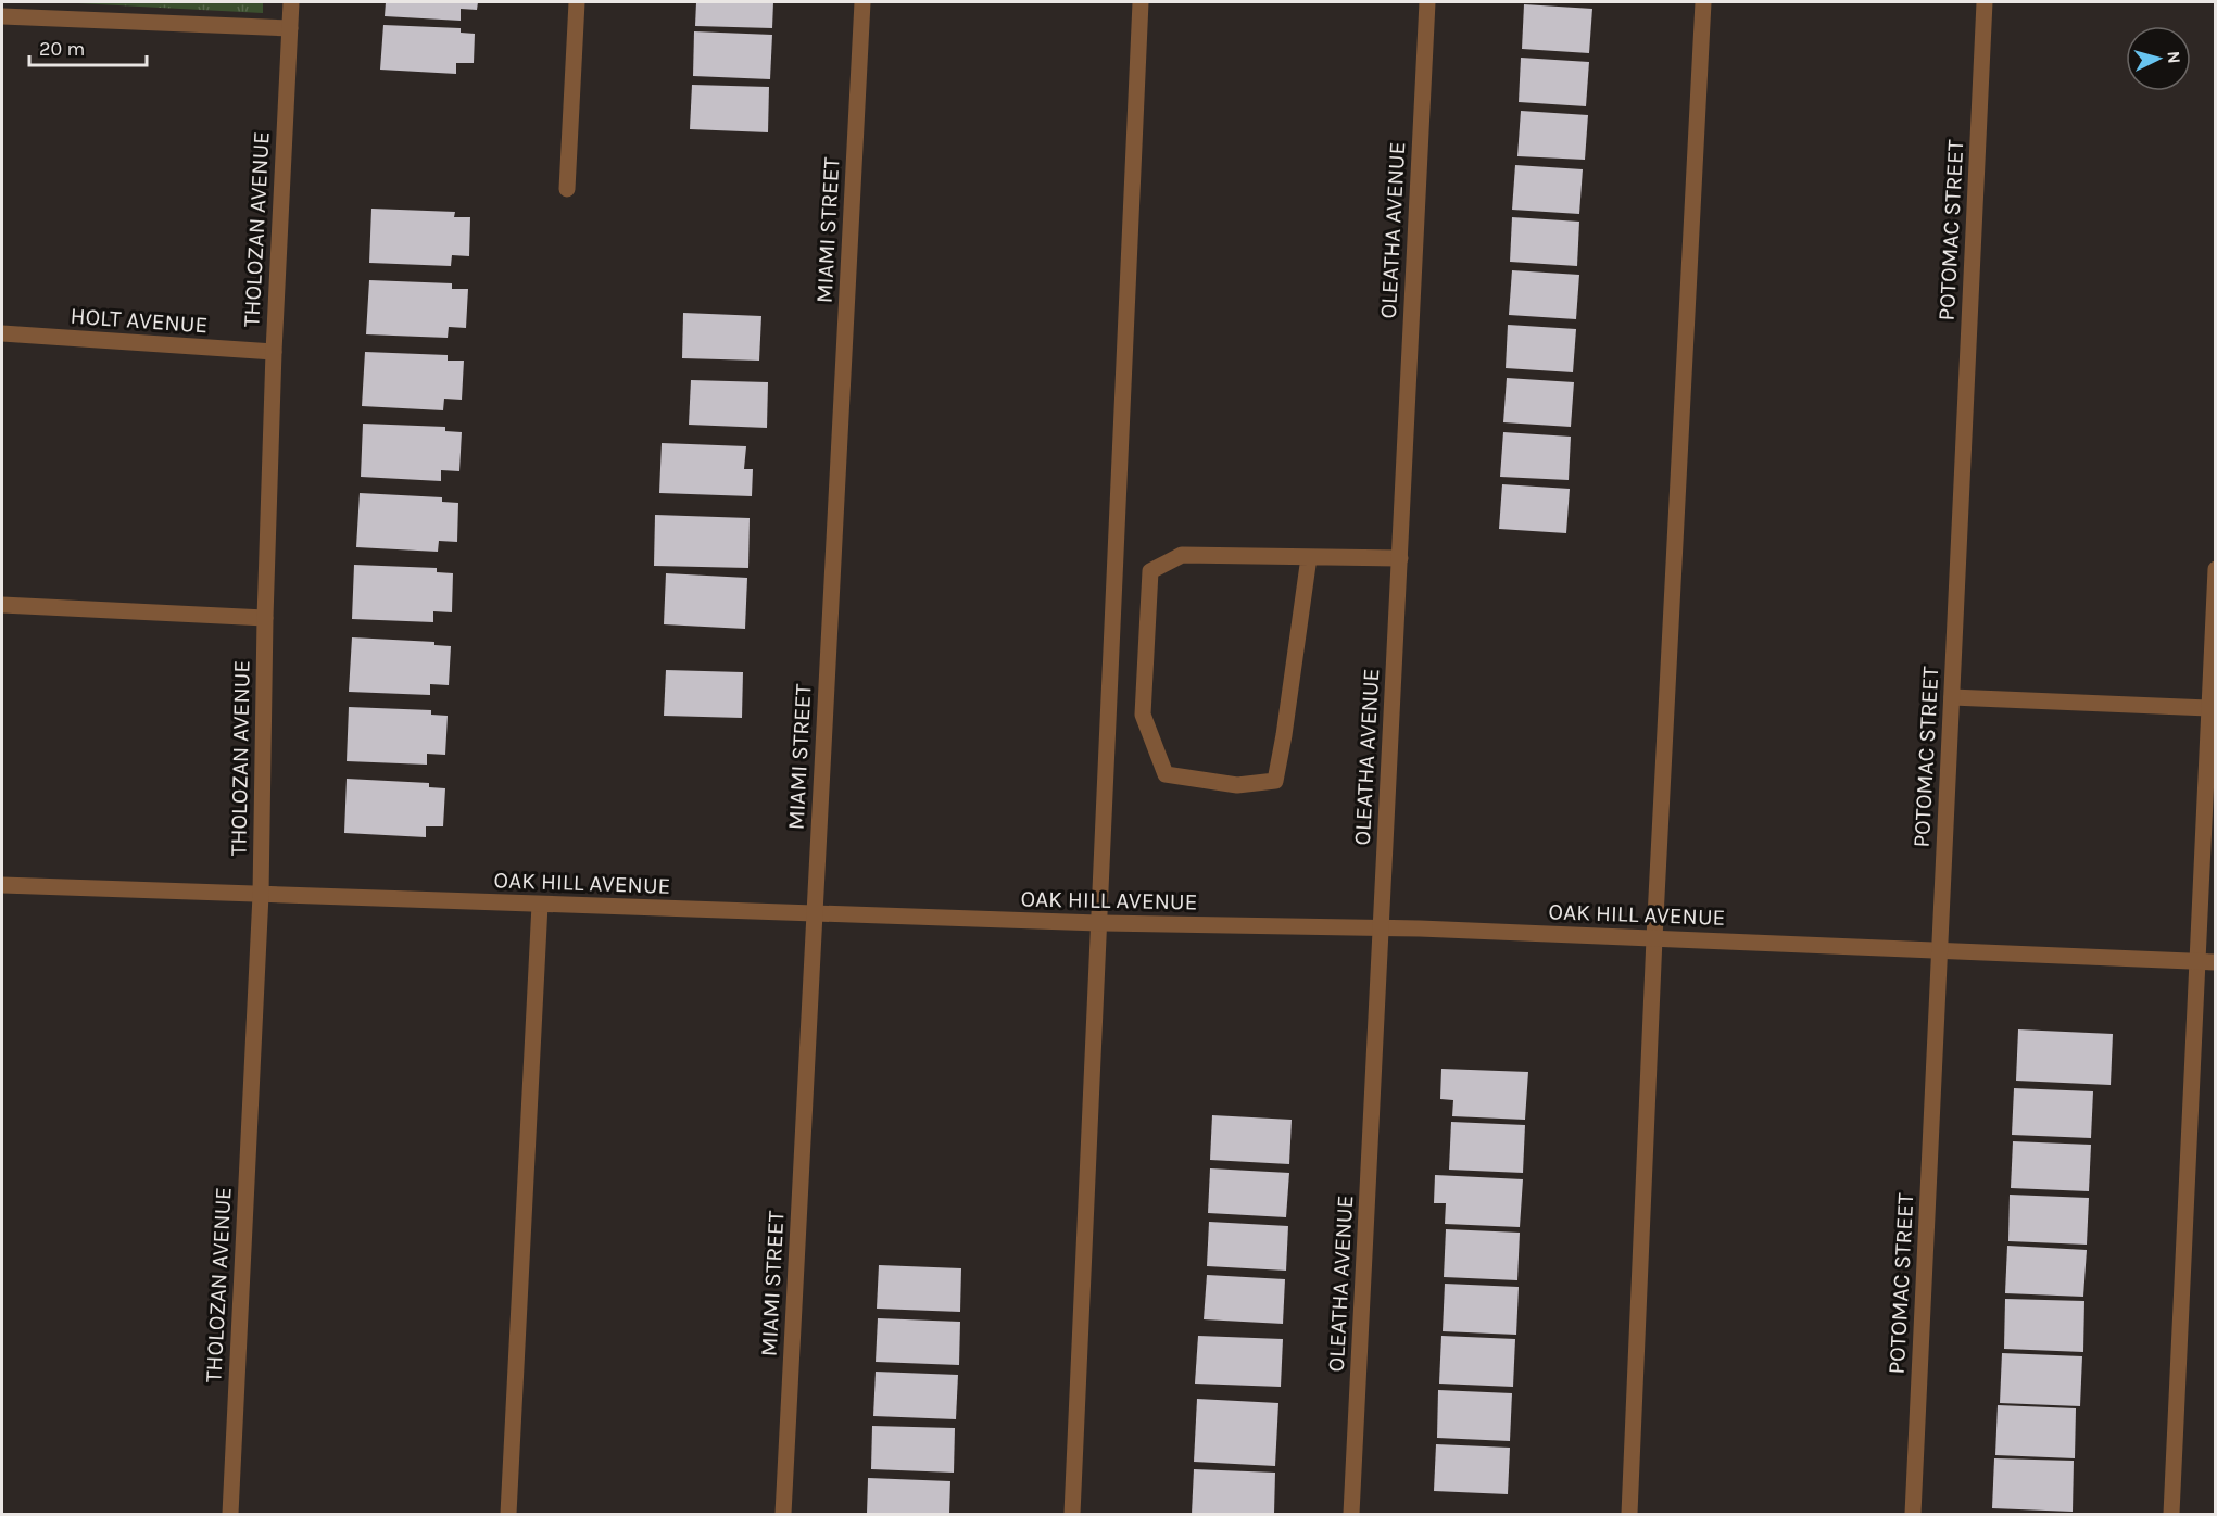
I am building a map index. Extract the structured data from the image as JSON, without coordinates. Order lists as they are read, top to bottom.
{
  "streets": {
    "street": [
      "THOLOZAN AVENUE",
      "MIAMI STREET",
      "OLEATHA AVENUE",
      "POTOMAC STREET",
      "HOLT AVENUE",
      "OAK HILL AVENUE"
    ]
  },
  "crossings": [
    ["THOLOZAN AVENUE", "HOLT AVENUE"],
    ["THOLOZAN AVENUE", "OAK HILL AVENUE"],
    ["MIAMI STREET", "OAK HILL AVENUE"],
    ["OLEATHA AVENUE", "OAK HILL AVENUE"],
    ["POTOMAC STREET", "OAK HILL AVENUE"]
  ],
  "scale_bar": "20 m",
  "north": "right"
}
